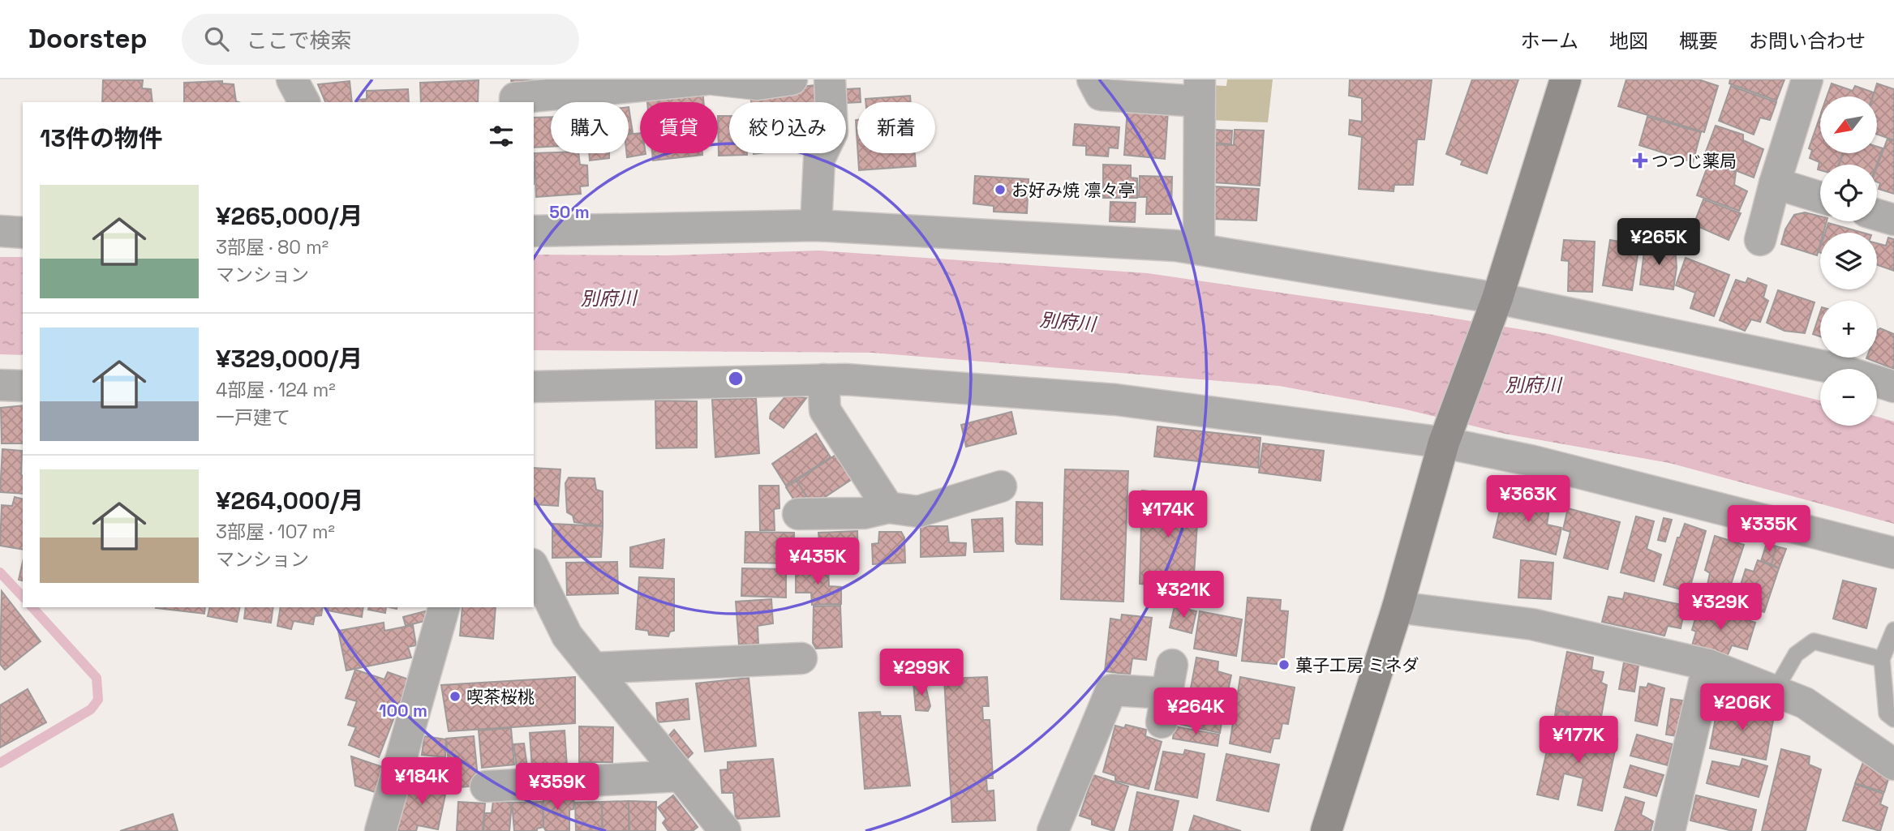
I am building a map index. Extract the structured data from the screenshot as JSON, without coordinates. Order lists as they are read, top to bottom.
{
  "water": ["別府川"],
  "places": {
    "health": ["つつじ薬局"],
    "other": ["お好み焼 凛々亭", "菓子工房 ミネダ", "喫茶桜桃"]
  },
  "north": "bottom left",
  "page": {
    "header": "Doorstep",
    "search": "ここで検索",
    "nav": [
      "ホーム",
      "地図",
      "概要",
      "お問い合わせ"
    ],
    "map_buttons": ["+", "−"],
    "chip": [
      "購入",
      "賃貸",
      "絞り込み",
      "新着"
    ],
    "heading": "13件の物件",
    "list": [
      {
        "name": "¥265,000/月",
        "note": "3部屋 · 80 m² · マンション"
      },
      {
        "name": "¥329,000/月",
        "note": "4部屋 · 124 m² · 一戸建て"
      },
      {
        "name": "¥264,000/月",
        "note": "3部屋 · 107 m² · マンション"
      }
    ],
    "price": [
      "¥265K",
      "¥363K",
      "¥174K",
      "¥335K",
      "¥435K",
      "¥321K",
      "¥329K",
      "¥299K",
      "¥206K",
      "¥264K",
      "¥177K",
      "¥184K",
      "¥359K"
    ]
  },
  "rings": ["50 m", "100 m"]
}
